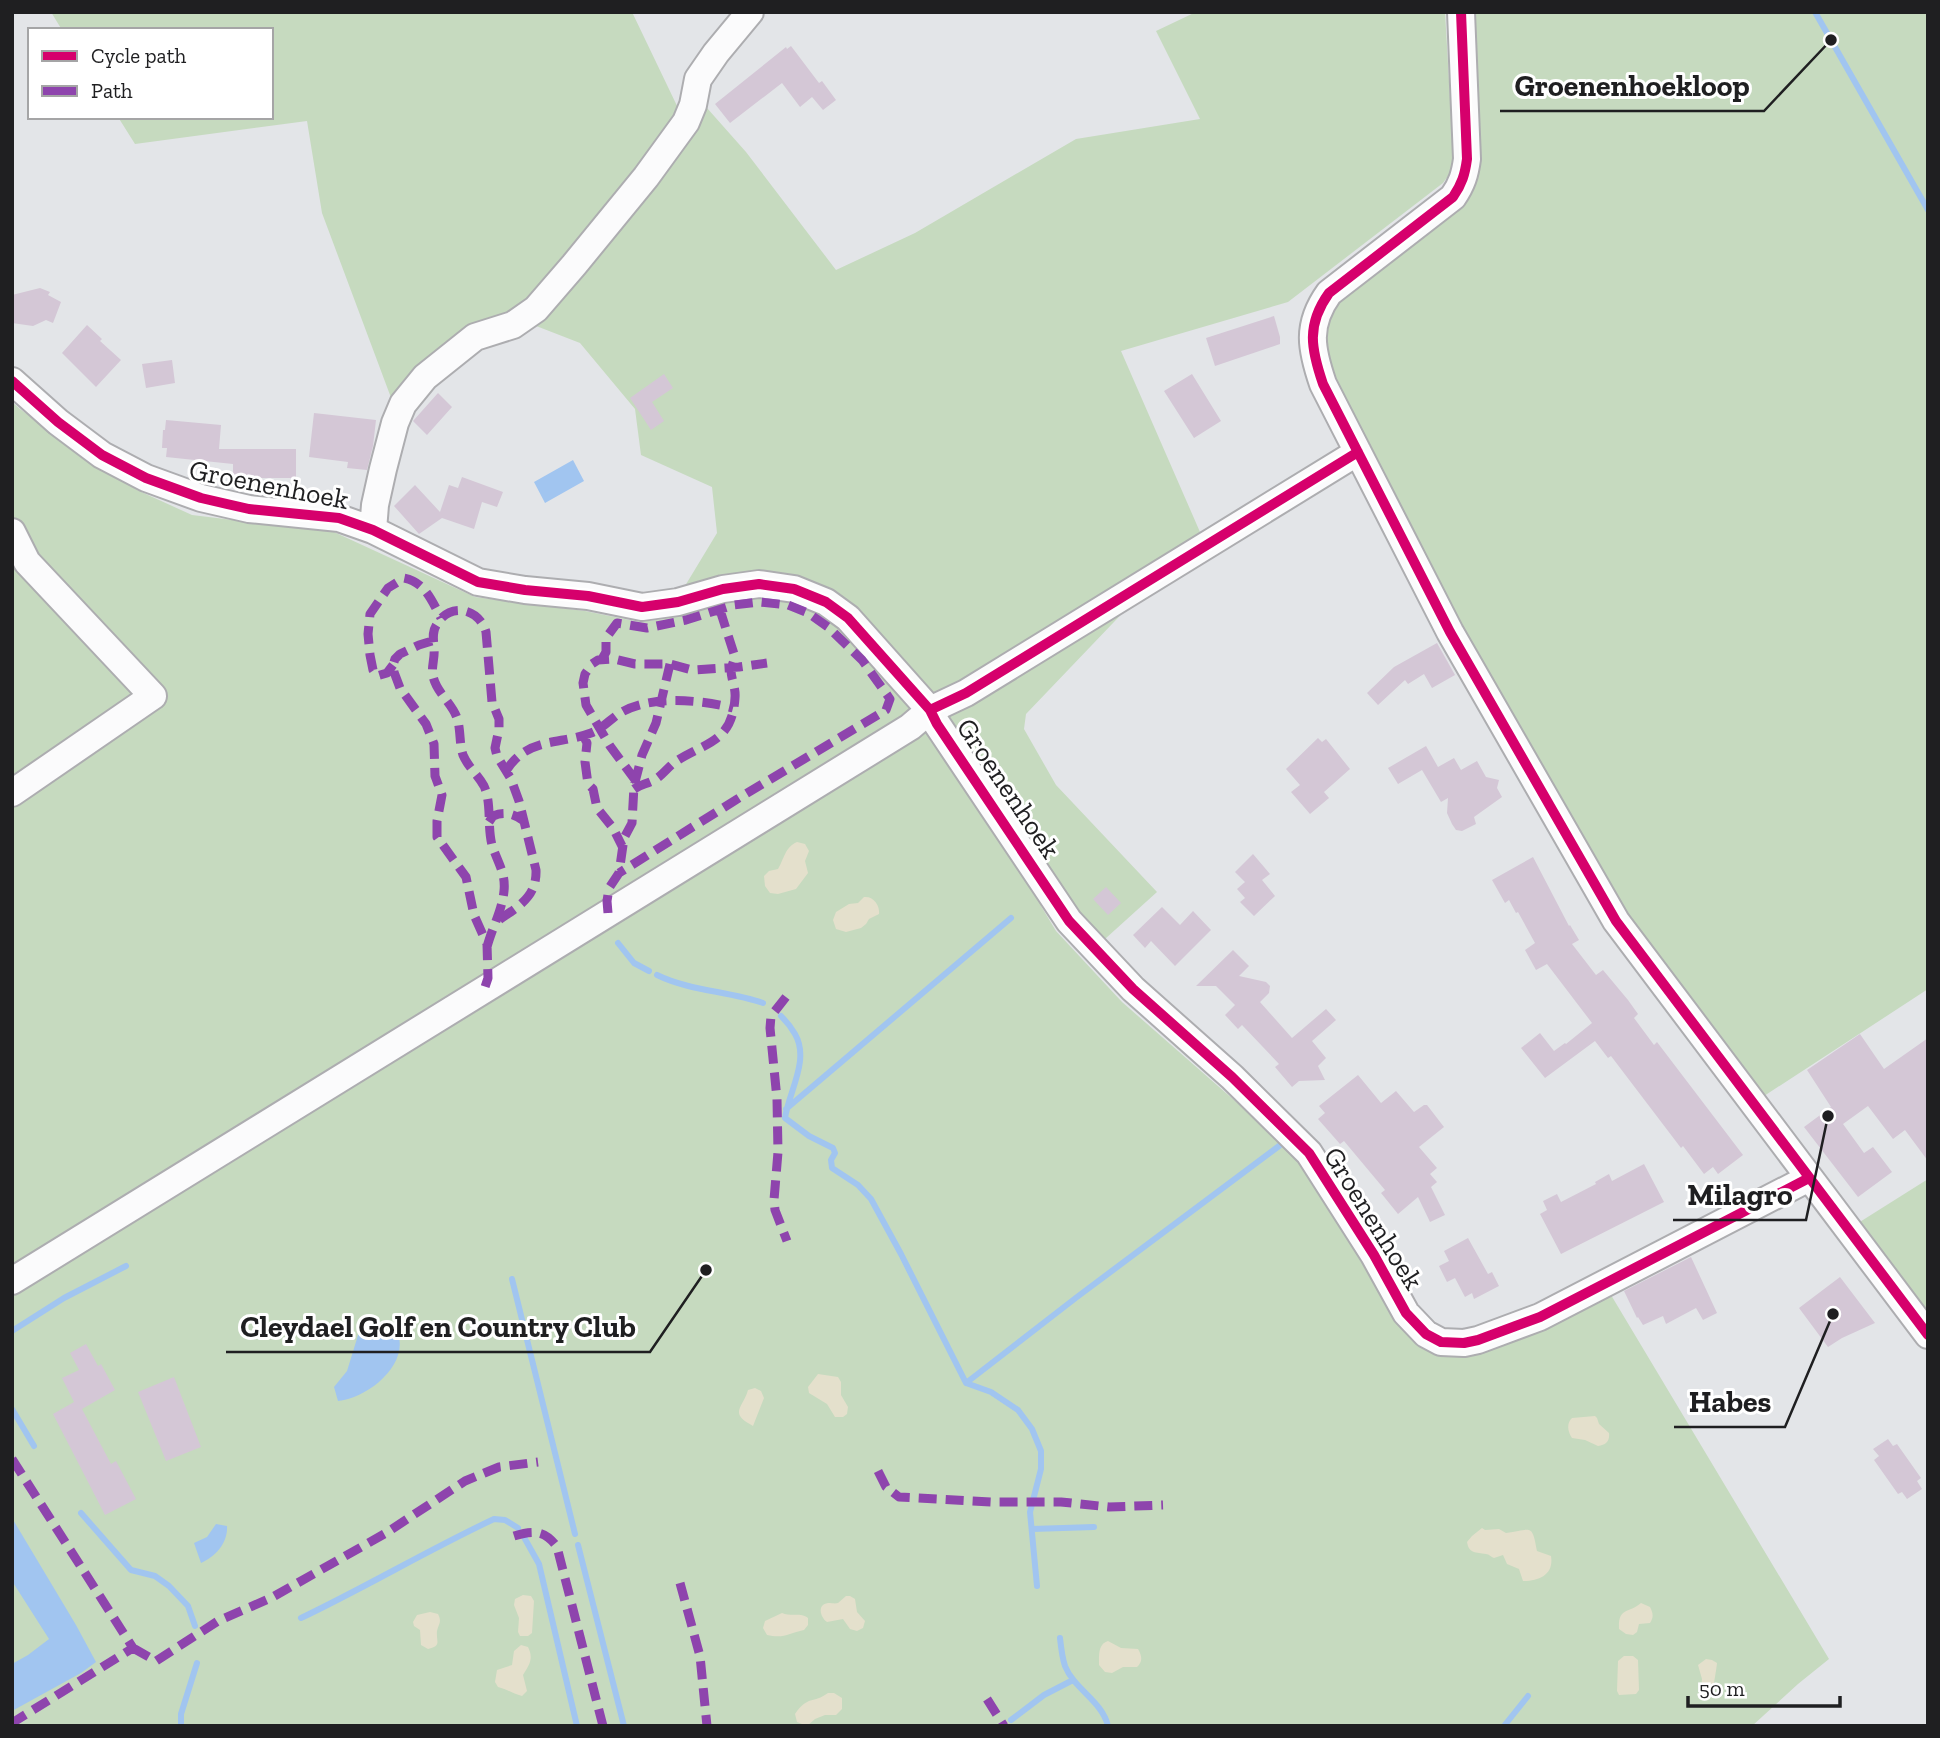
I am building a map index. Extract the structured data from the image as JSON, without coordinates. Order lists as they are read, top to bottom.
{
  "streets": {
    "street": ["Groenenhoek"]
  },
  "places": [
    "Groenenhoekloop",
    "Milagro",
    "Cleydael Golf en Country Club",
    "Habes"
  ],
  "legend": ["Cycle path", "Path"],
  "scale_bar": "50 m"
}
